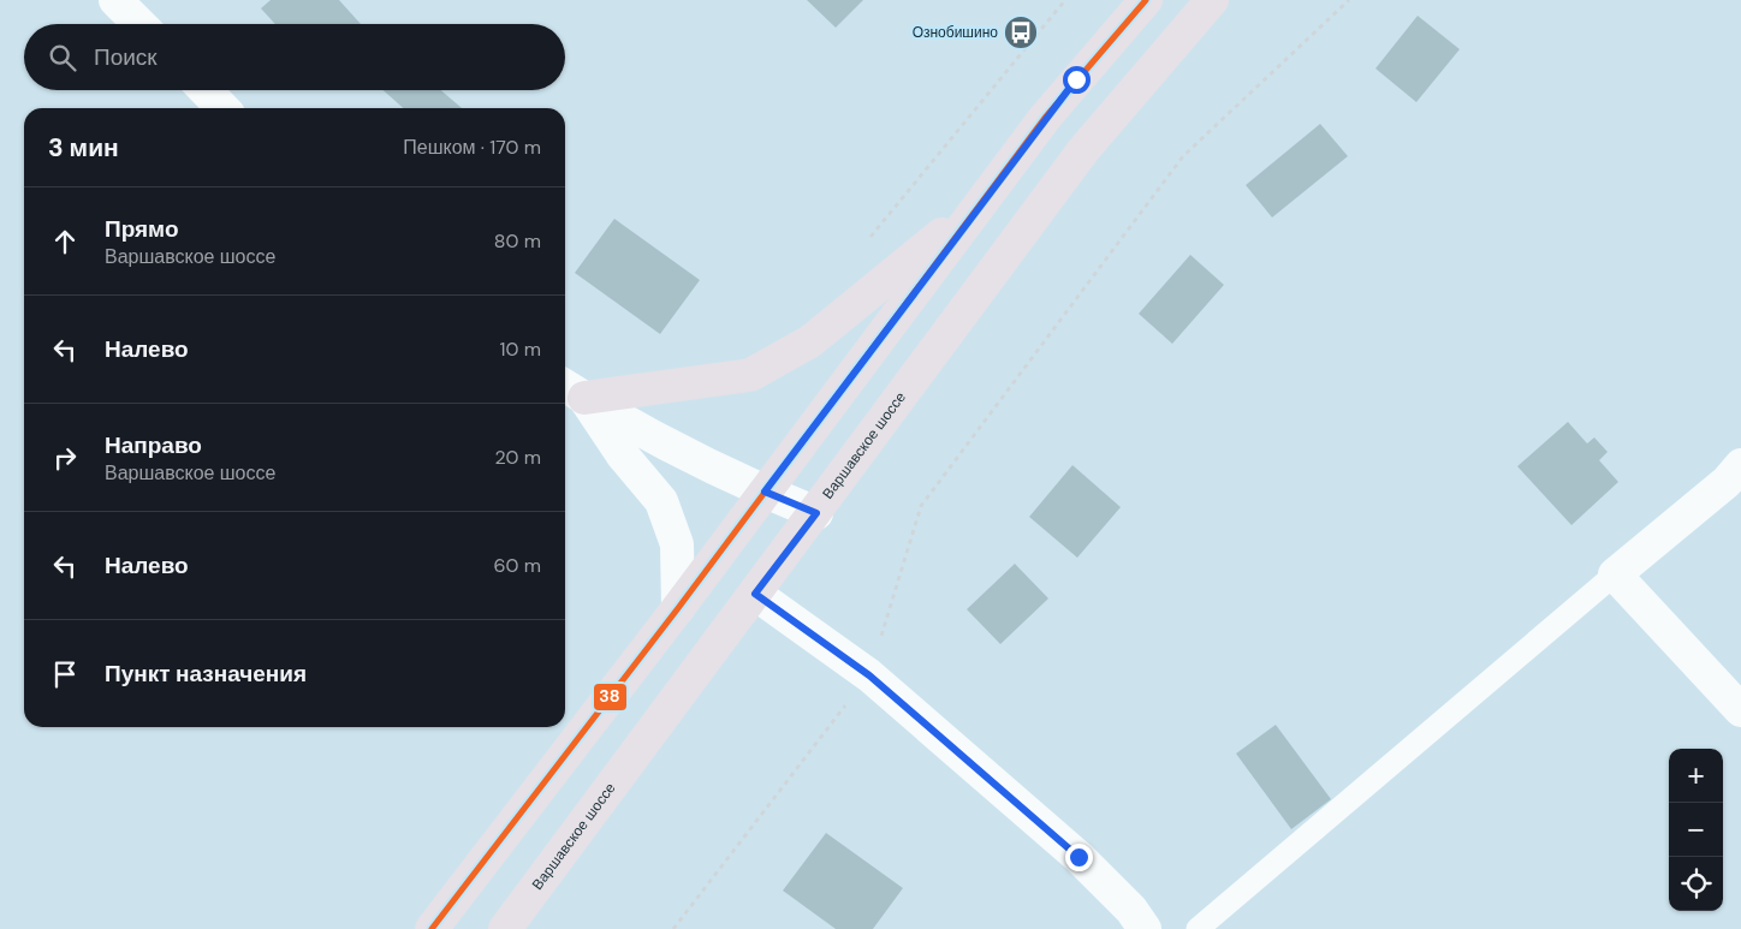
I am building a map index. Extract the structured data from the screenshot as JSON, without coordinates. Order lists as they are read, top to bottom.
{
  "streets": {
    "main road": ["Варшавское шоссе"]
  },
  "places": {
    "bus stop": ["Ознобишино"]
  },
  "lines": ["transit line 38"],
  "page": {
    "search": "Поиск",
    "heading": ["3 мин", "Пешком · 170 m"],
    "list": [
      ["Прямо", "Варшавское шоссе", "80 m"],
      ["Налево", "10 m"],
      ["Направо", "Варшавское шоссе", "20 m"],
      ["Налево", "60 m"],
      "Пункт назначения"
    ],
    "map_buttons": ["+", "−"]
  }
}
